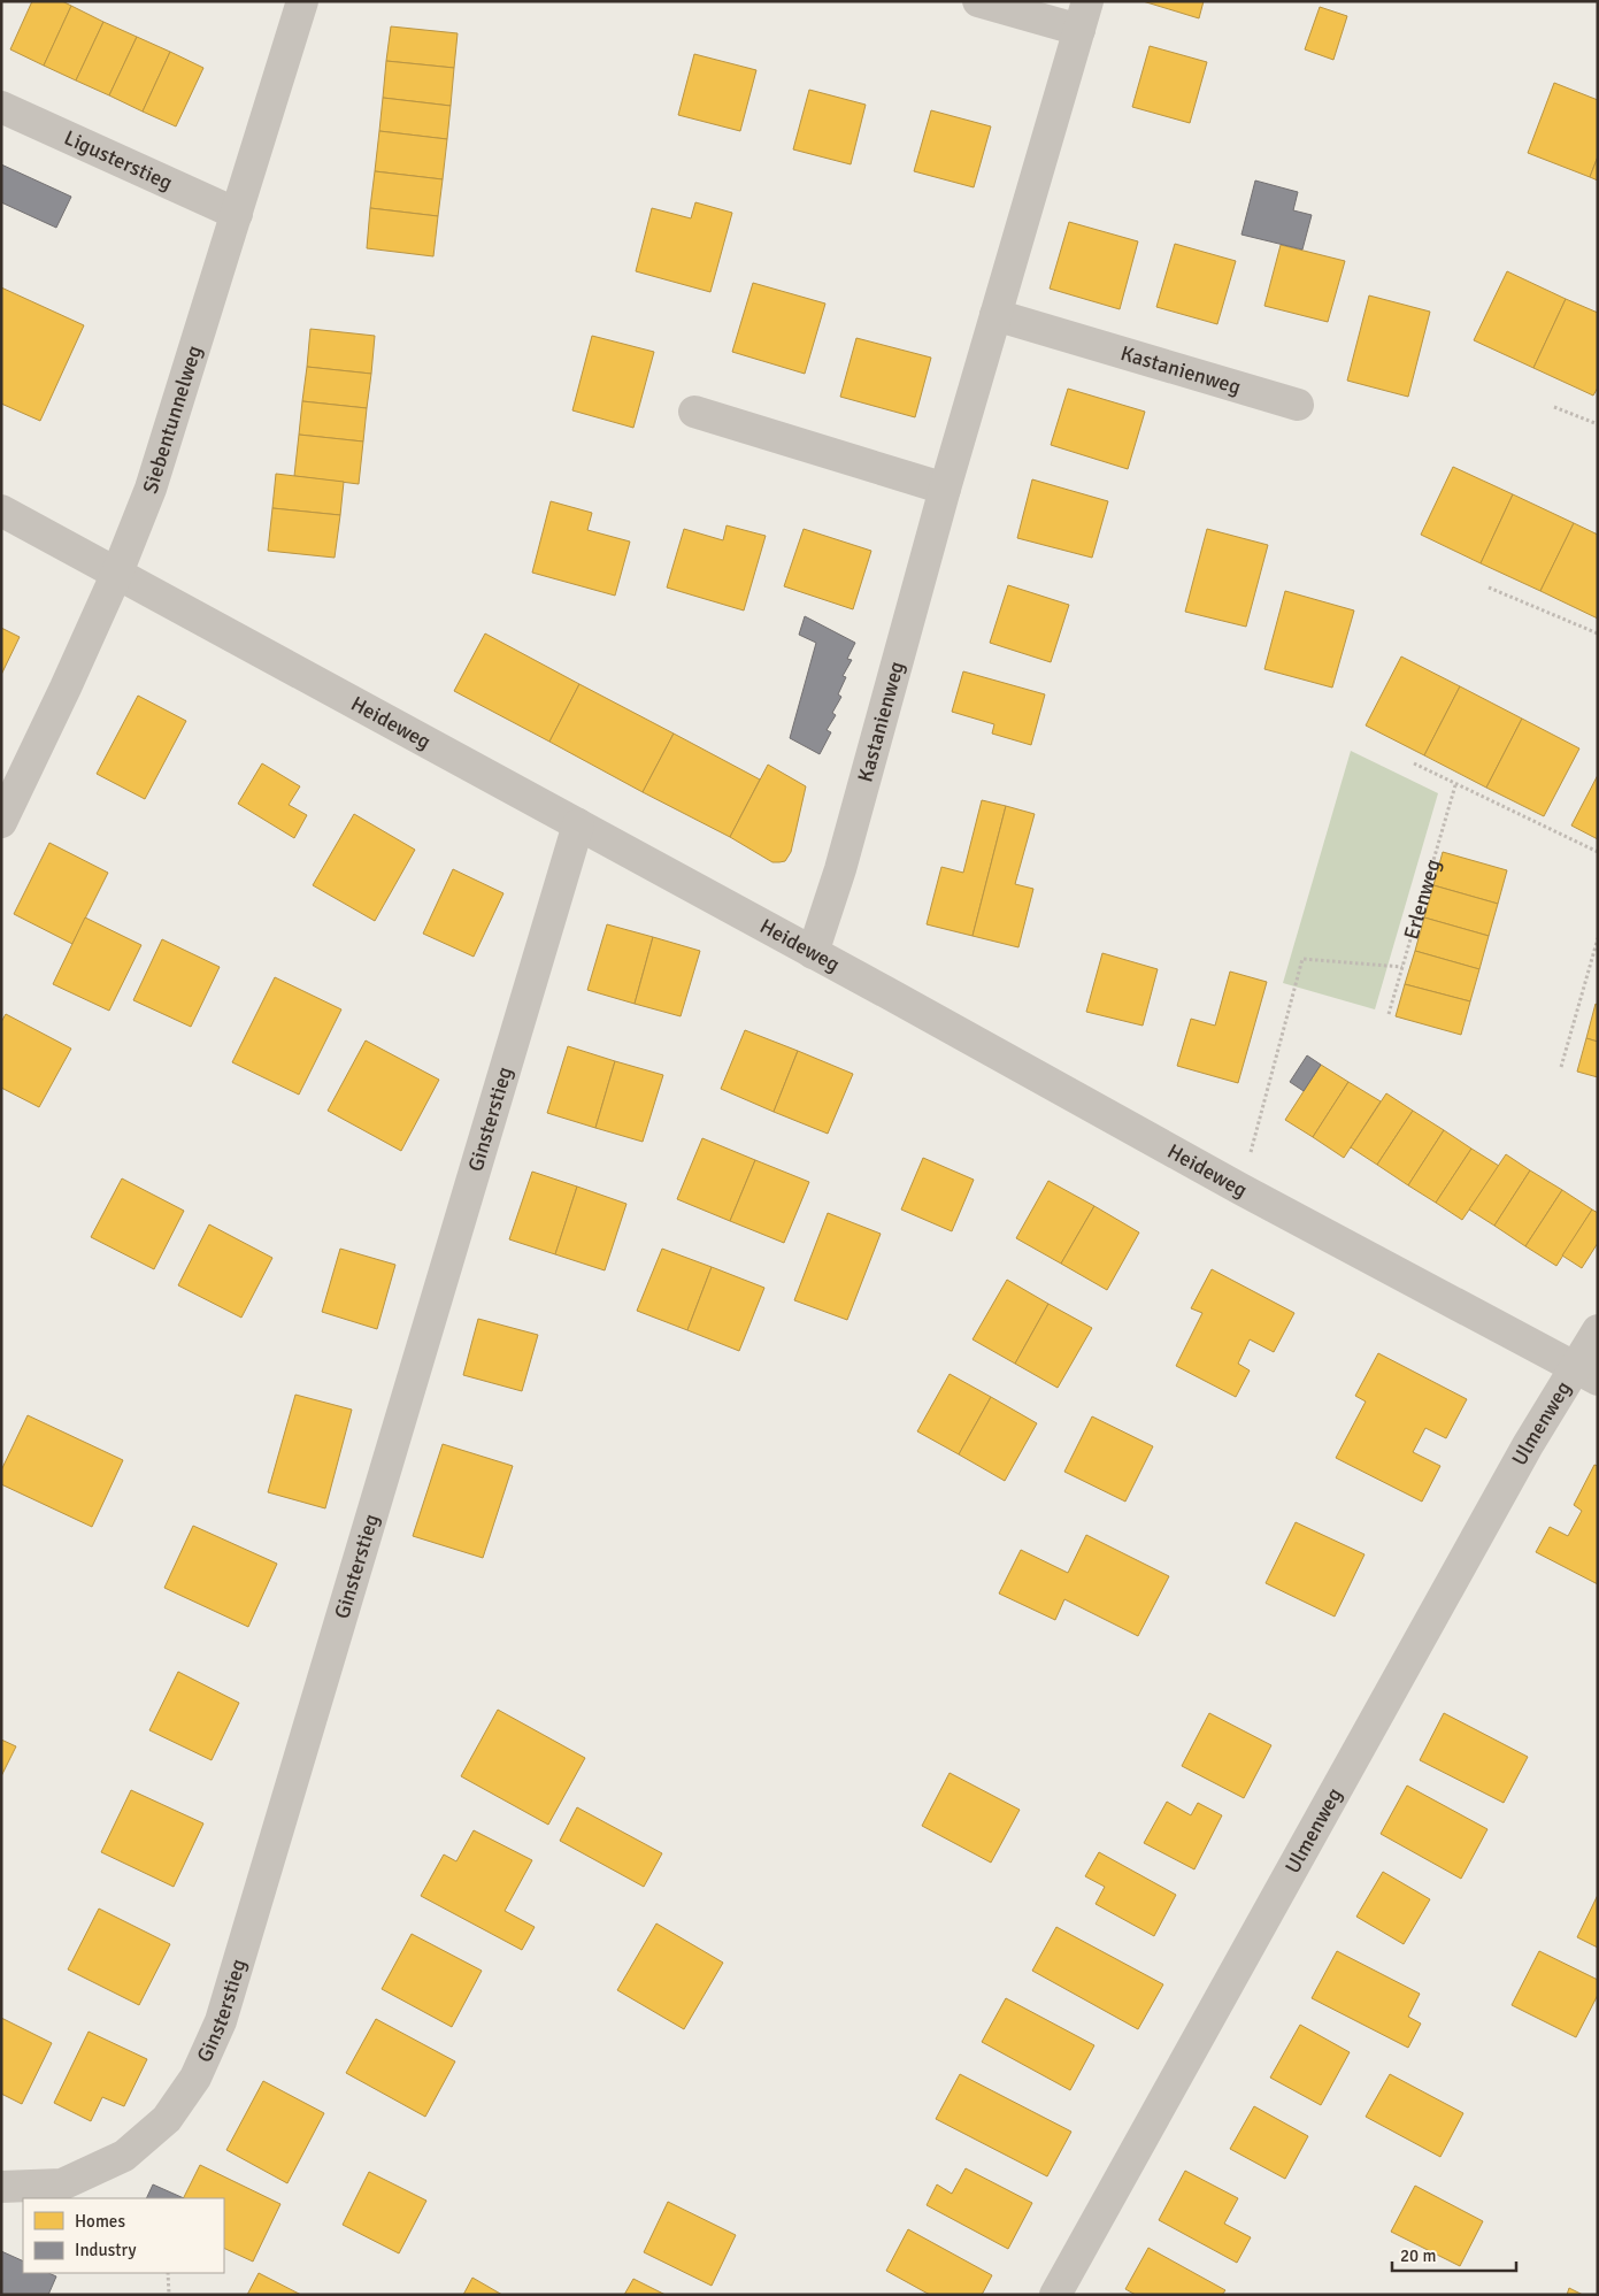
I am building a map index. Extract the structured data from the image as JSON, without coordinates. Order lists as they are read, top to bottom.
{
  "streets": {
    "street": [
      "Ligusterstieg",
      "Kastanienweg",
      "Siebentunnelweg",
      "Heideweg",
      "Ginsterstieg",
      "Ulmenweg"
    ],
    "path": ["Erlenweg"]
  },
  "crossings": [
    ["Ligusterstieg", "Siebentunnelweg"],
    ["Kastanienweg", "Heideweg"],
    ["Siebentunnelweg", "Heideweg"],
    ["Heideweg", "Ginsterstieg"],
    ["Heideweg", "Ulmenweg"]
  ],
  "legend": ["Homes", "Industry"],
  "scale_bar": "20 m"
}
